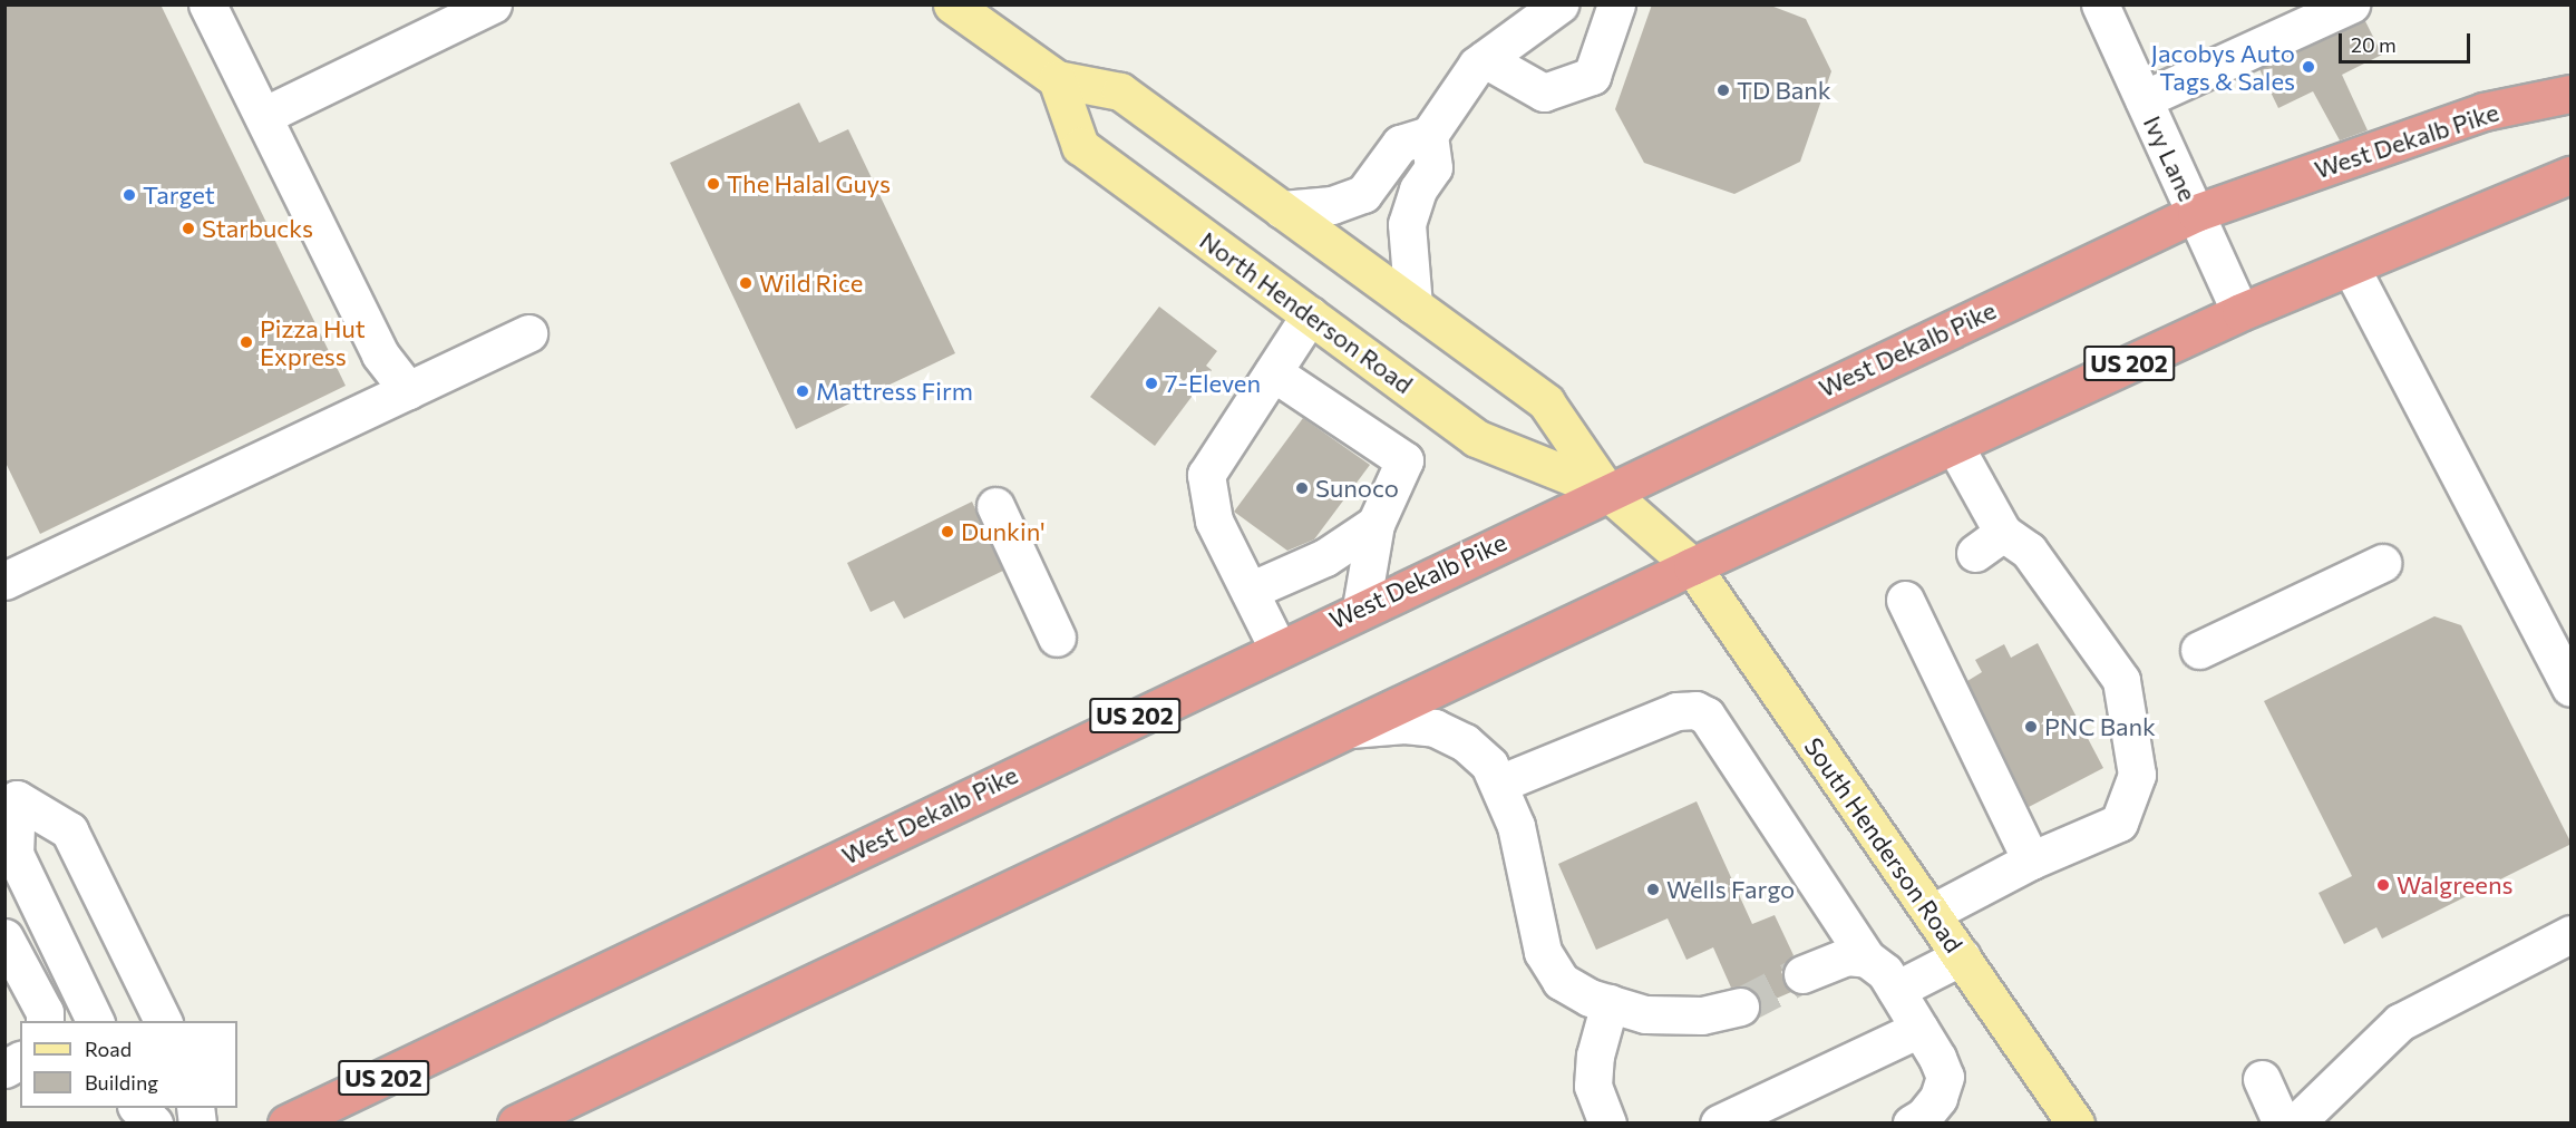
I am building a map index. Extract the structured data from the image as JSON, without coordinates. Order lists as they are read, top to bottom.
{
  "streets": {
    "highway": ["West Dekalb Pike", "US 202"],
    "main road": ["North Henderson Road", "South Henderson Road"],
    "street": ["Ivy Lane"]
  },
  "crossings": [
    ["West Dekalb Pike", "Ivy Lane"],
    ["West Dekalb Pike", "North Henderson Road"],
    ["Ivy Lane", "US 202"],
    ["North Henderson Road", "US 202"],
    ["North Henderson Road", "South Henderson Road"],
    ["US 202", "South Henderson Road"]
  ],
  "places": [
    "Jacobys Auto Tags & Sales",
    "TD Bank",
    "The Halal Guys",
    "Target",
    "Starbucks",
    "Wild Rice",
    "Pizza Hut Express",
    "7-Eleven",
    "Mattress Firm",
    "Sunoco",
    "Dunkin'",
    "PNC Bank",
    "Walgreens",
    "Wells Fargo"
  ],
  "legend": ["Road", "Building"],
  "scale_bar": "20 m"
}
